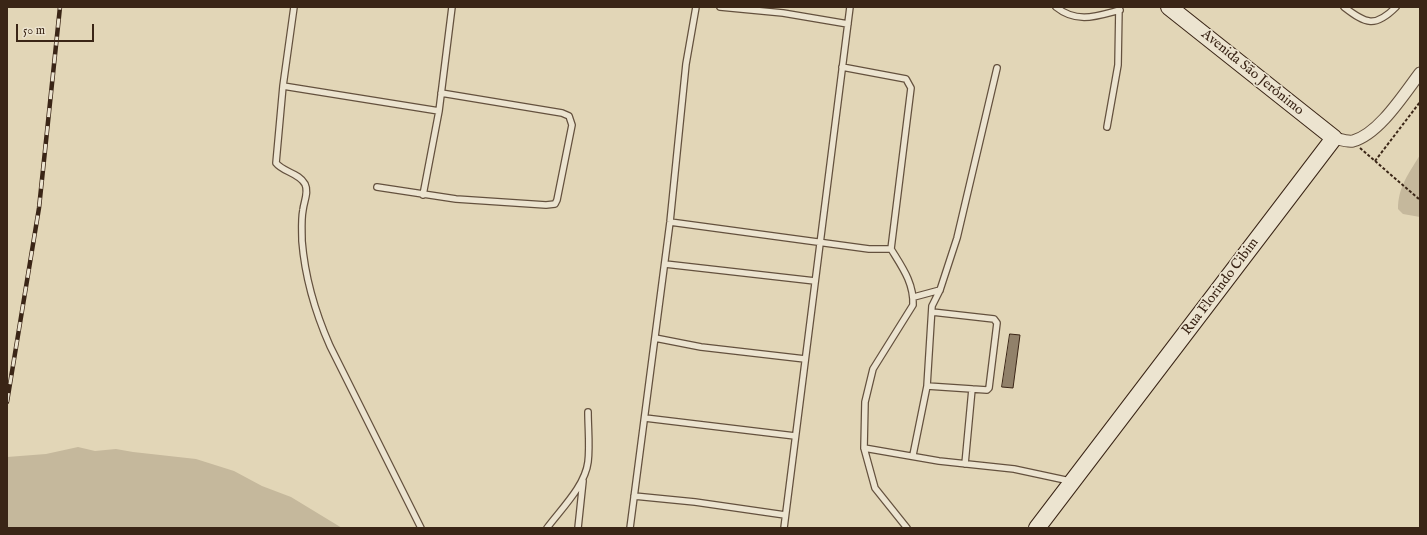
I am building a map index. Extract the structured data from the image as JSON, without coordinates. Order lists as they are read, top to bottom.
{
  "streets": {
    "street": ["Avenida São Jerônimo", "Rua Florindo Cibim"]
  },
  "crossings": [
    ["Avenida São Jerônimo", "Rua Florindo Cibim"]
  ],
  "scale_bar": "50 m"
}
